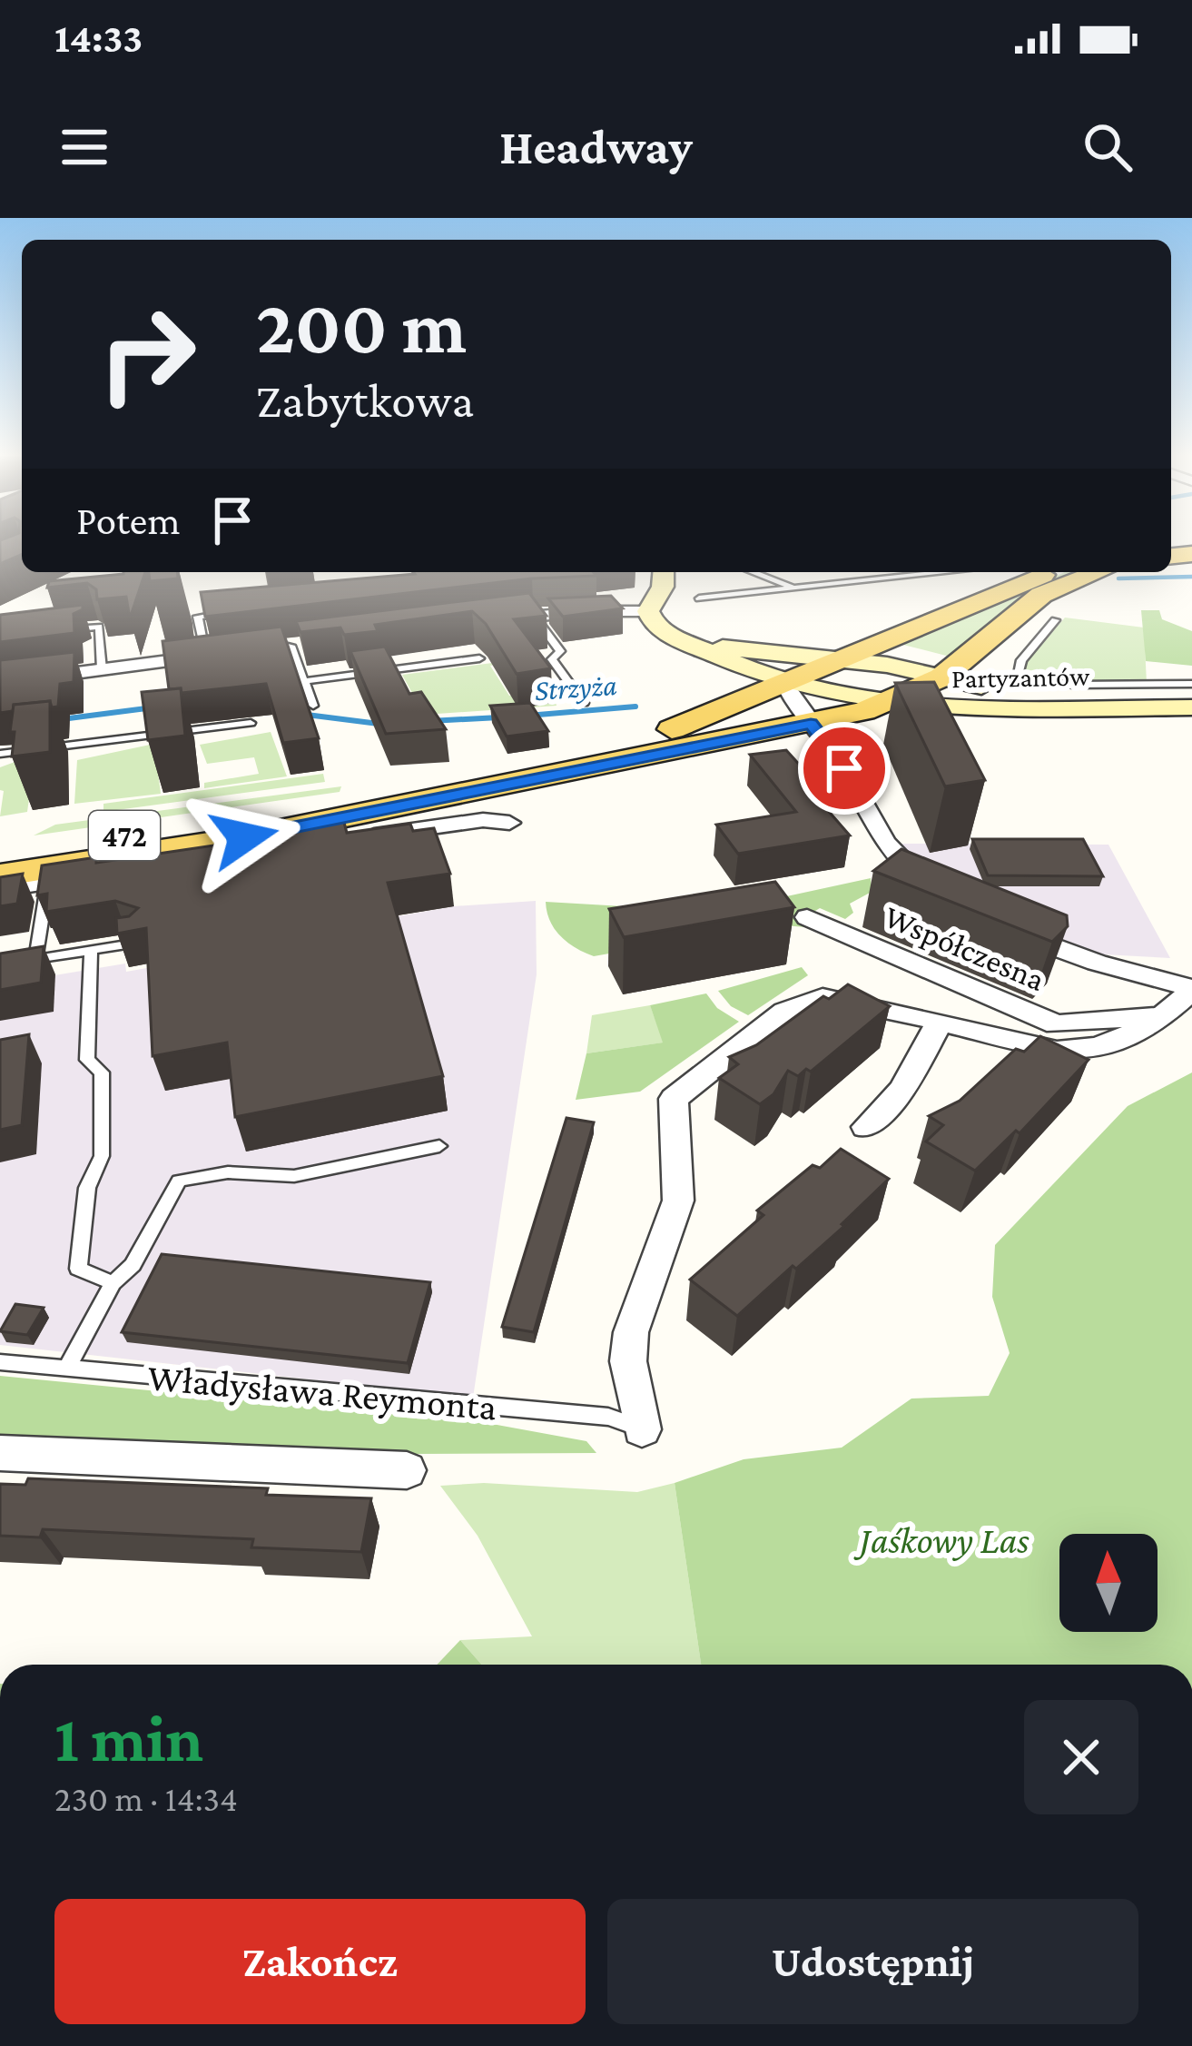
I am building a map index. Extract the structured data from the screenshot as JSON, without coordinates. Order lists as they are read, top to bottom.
{
  "streets": {
    "main road": ["472"],
    "street": ["Partyzantów", "Współczesna", "Władysława Reymonta"]
  },
  "crossings": [
    ["Partyzantów", "472"],
    ["Współczesna", "Władysława Reymonta"]
  ],
  "water": ["Strzyża"],
  "parks": ["Jaśkowy Las"],
  "north": "top",
  "page": {
    "status": "14:33",
    "header": "Headway",
    "turn": ["200 m", "Zabytkowa"],
    "then": "Potem",
    "heading": ["1 min", "230 m · 14:34"],
    "buttons": ["Zakończ", "Udostępnij"]
  }
}
